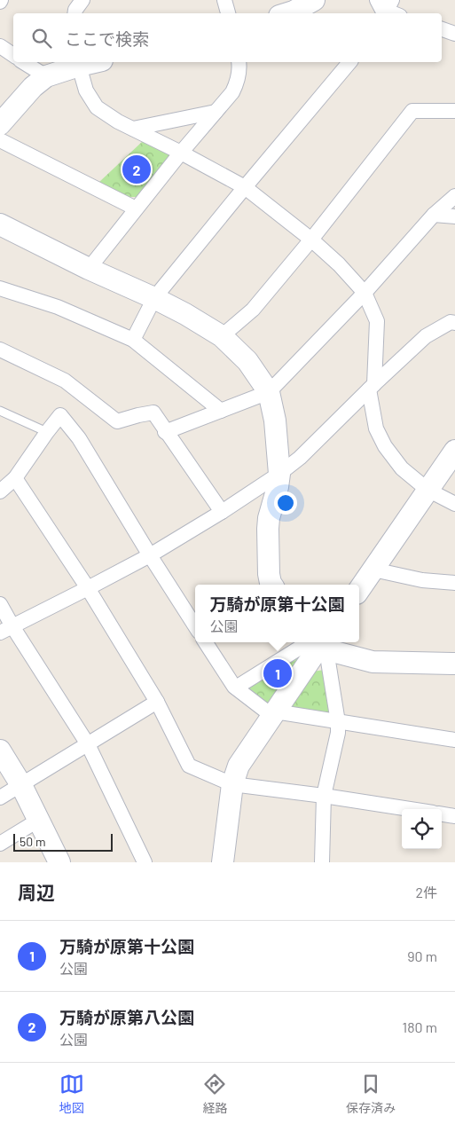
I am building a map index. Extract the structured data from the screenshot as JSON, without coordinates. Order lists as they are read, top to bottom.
{
  "scale_bar": "50 m",
  "page": {
    "search": "ここで検索",
    "pins": ["2", "1"],
    "popup": ["万騎が原第十公園", "公園"],
    "scale": "50 m",
    "heading": ["周辺", "2件"],
    "list": [
      {
        "mark": "1",
        "name": "万騎が原第十公園",
        "note": "公園",
        "value": "90 m"
      },
      {
        "mark": "2",
        "name": "万騎が原第八公園",
        "note": "公園",
        "value": "180 m"
      }
    ],
    "nav": ["地図", "経路", "保存済み"]
  }
}
